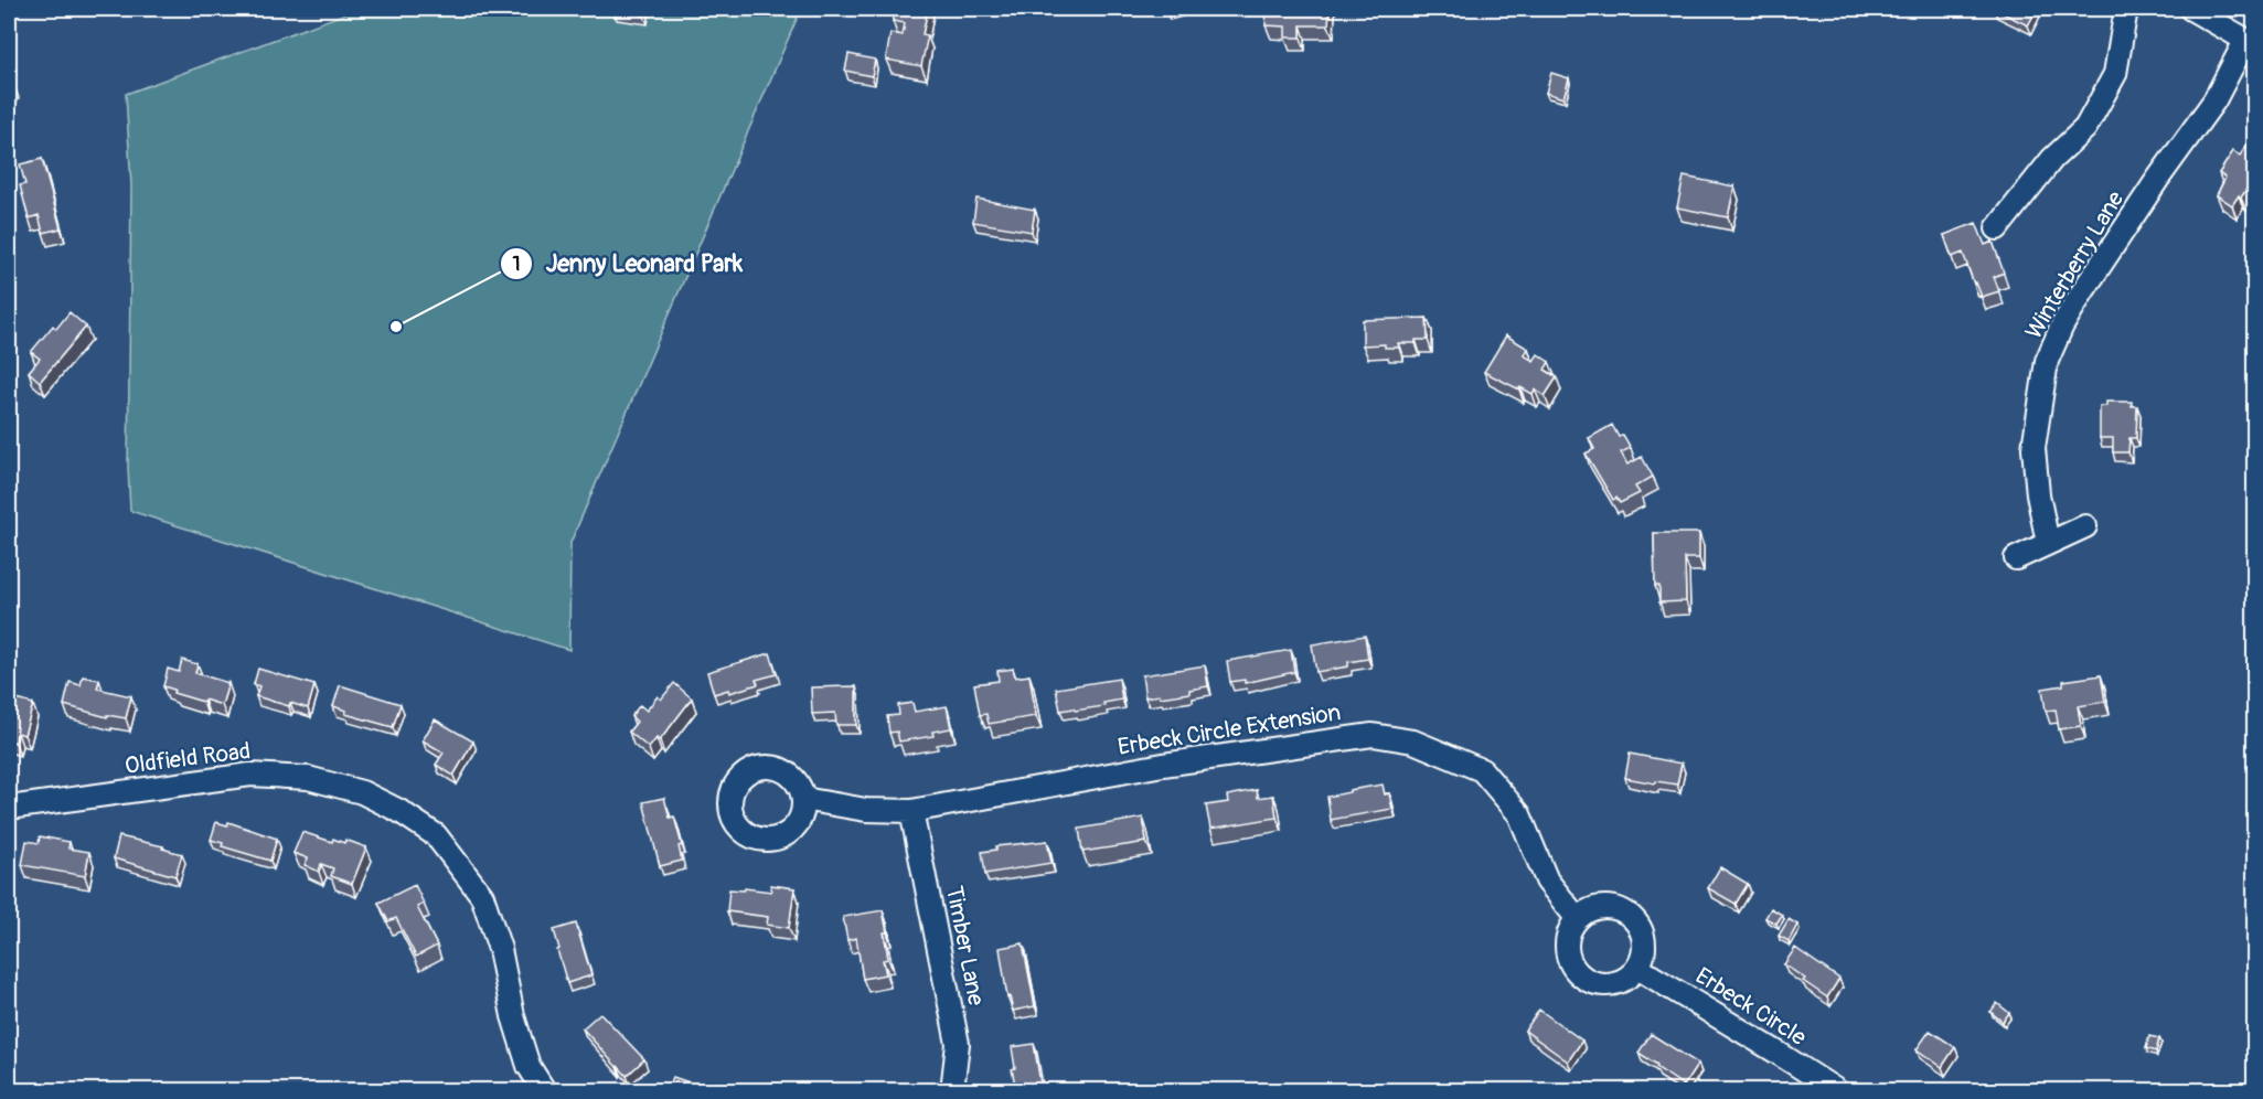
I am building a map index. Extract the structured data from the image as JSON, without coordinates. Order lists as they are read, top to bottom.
{
  "streets": {
    "street": [
      "Winterberry Lane",
      "Erbeck Circle Extension",
      "Oldfield Road",
      "Timber Lane",
      "Erbeck Circle"
    ]
  },
  "crossings": [
    ["Erbeck Circle Extension", "Timber Lane"],
    ["Erbeck Circle Extension", "Erbeck Circle"]
  ],
  "places": ["Jenny Leonard Park"]
}
